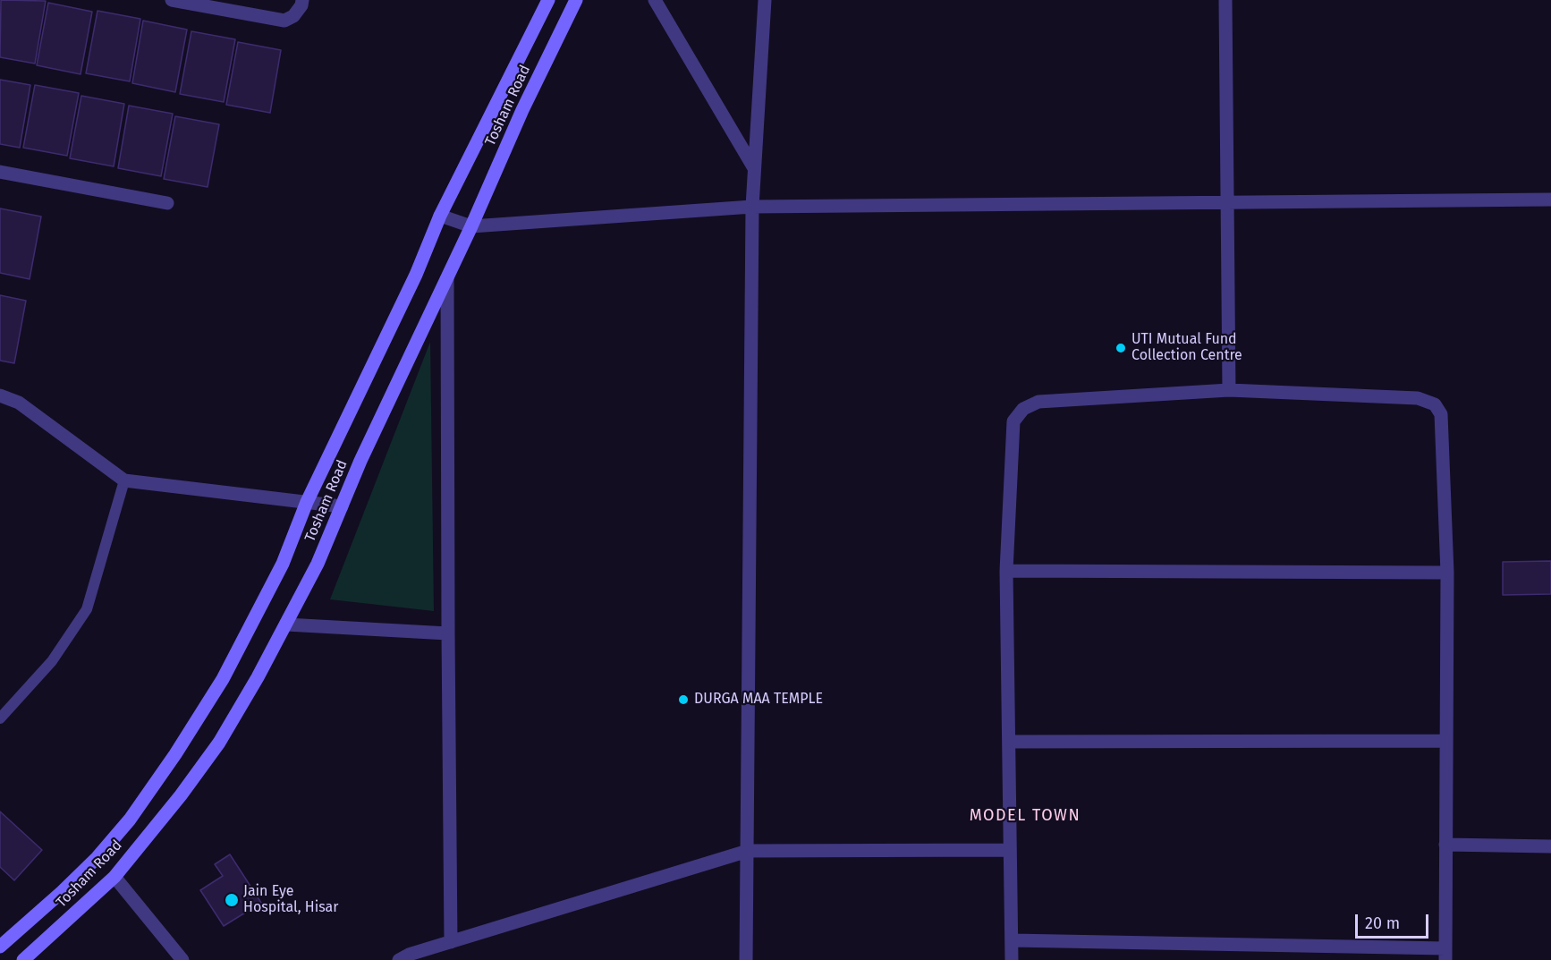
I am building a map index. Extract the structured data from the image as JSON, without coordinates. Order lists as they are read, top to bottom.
{
  "streets": {
    "main road": ["Tosham Road"]
  },
  "districts": ["MODEL TOWN"],
  "places": ["UTI Mutual Fund Collection Centre", "DURGA MAA TEMPLE", "Jain Eye Hospital, Hisar"],
  "scale_bar": "20 m"
}
